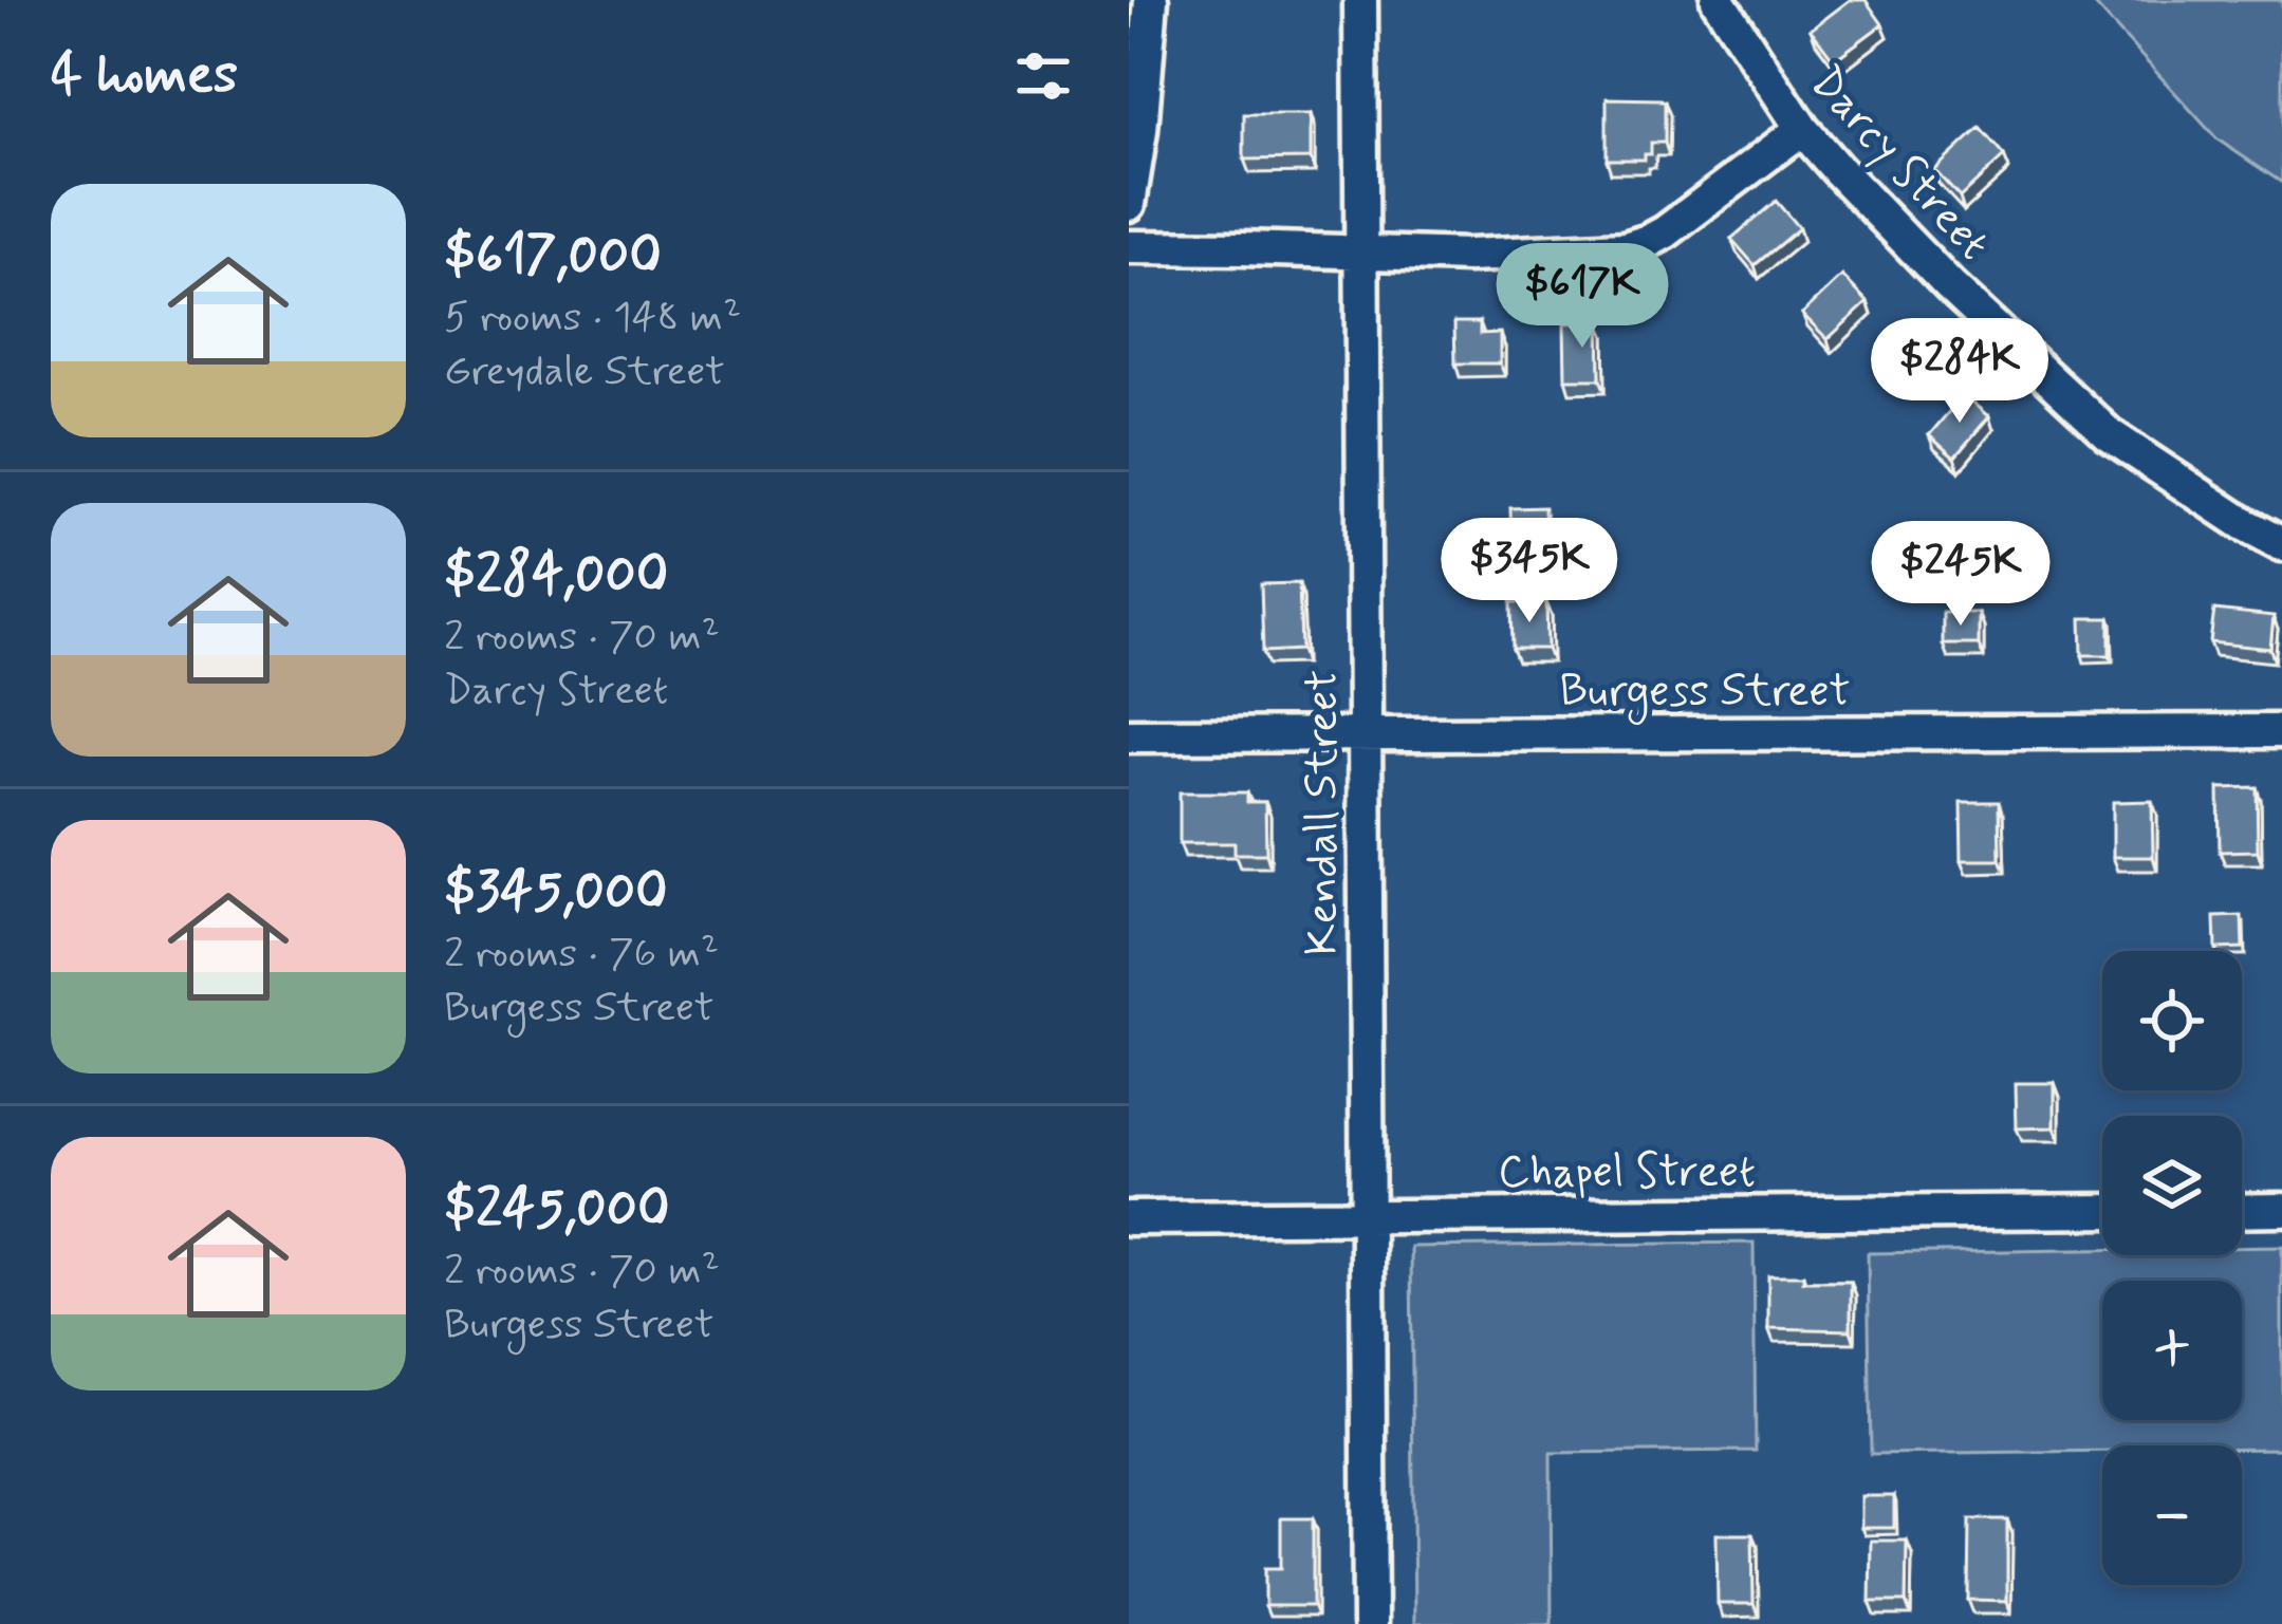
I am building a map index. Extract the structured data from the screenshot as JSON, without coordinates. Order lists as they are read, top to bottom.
{
  "streets": {
    "street": [
      "Darcy Street",
      "Burgess Street",
      "Kendall Street",
      "Chapel Street"
    ]
  },
  "crossings": [
    ["Burgess Street", "Kendall Street"],
    ["Kendall Street", "Chapel Street"]
  ],
  "page": {
    "heading": "4 homes",
    "list": [
      {
        "name": "$617,000",
        "note": "5 rooms · 148 m² · Greydale Street"
      },
      {
        "name": "$284,000",
        "note": "2 rooms · 70 m² · Darcy Street"
      },
      {
        "name": "$345,000",
        "note": "2 rooms · 76 m² · Burgess Street"
      },
      {
        "name": "$245,000",
        "note": "2 rooms · 70 m² · Burgess Street"
      }
    ],
    "price": [
      "$617K",
      "$284K",
      "$345K",
      "$245K"
    ],
    "map_buttons": ["+", "−"]
  }
}
